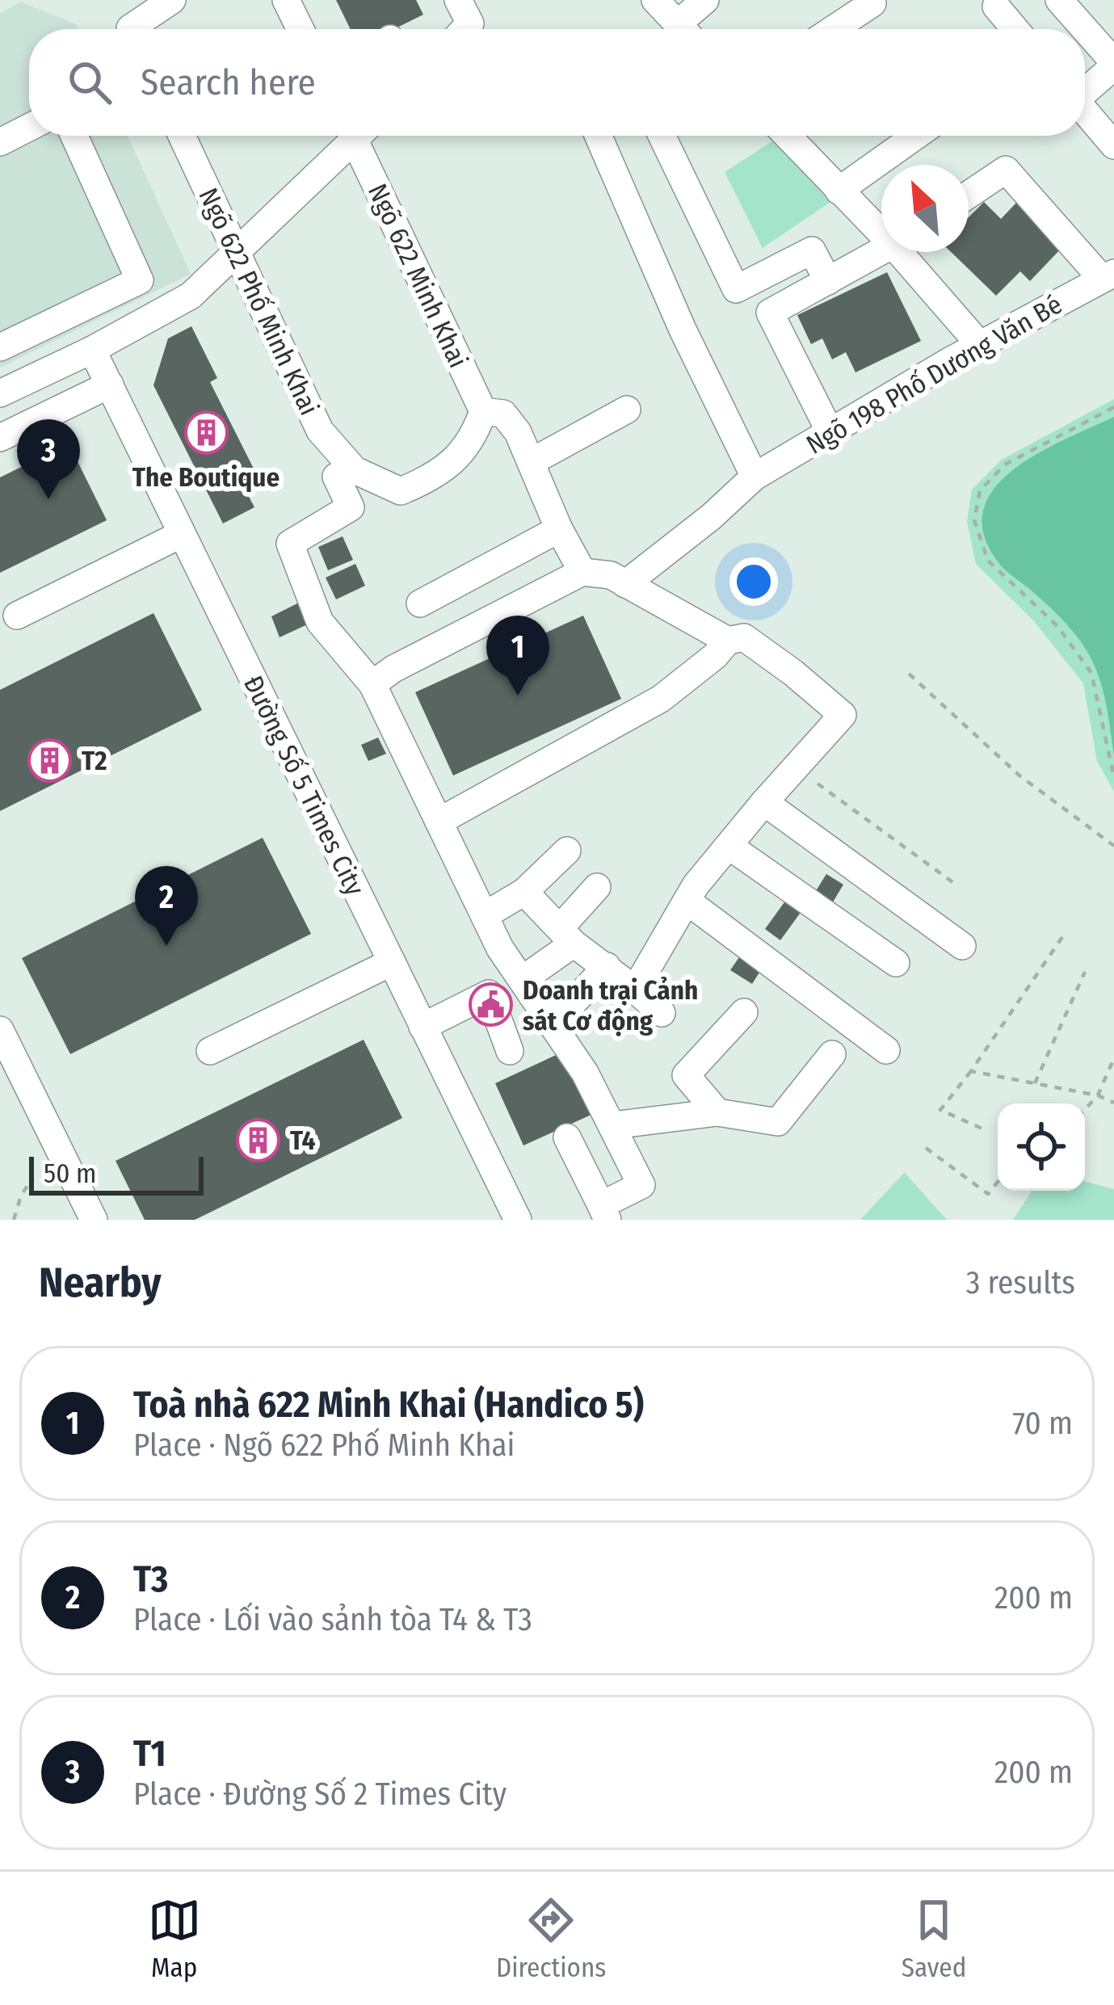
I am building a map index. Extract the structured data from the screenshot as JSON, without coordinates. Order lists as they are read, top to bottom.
{
  "streets": {
    "street": [
      "Ngõ 622 Minh Khai",
      "Ngõ 622 Phố Minh Khai",
      "Ngõ 198 Phố Dương Văn Bé",
      "Đường Số 5 Times City"
    ]
  },
  "crossings": [
    ["Ngõ 622 Minh Khai", "Ngõ 622 Phố Minh Khai"]
  ],
  "places": {
    "building": ["The Boutique", "T2", "T4"],
    "public building": ["Doanh trại Cảnh sát Cơ động"]
  },
  "scale_bar": "50 m",
  "north": "top left",
  "page": {
    "search": "Search here",
    "pins": ["3", "1", "2"],
    "scale": "50 m",
    "heading": ["Nearby", "3 results"],
    "list": [
      {
        "mark": "1",
        "name": "Toà nhà 622 Minh Khai (Handico 5)",
        "note": "Place · Ngõ 622 Phố Minh Khai",
        "value": "70 m"
      },
      {
        "mark": "2",
        "name": "T3",
        "note": "Place · Lối vào sảnh tòa T4 & T3",
        "value": "200 m"
      },
      {
        "mark": "3",
        "name": "T1",
        "note": "Place · Đường Số 2 Times City",
        "value": "200 m"
      }
    ],
    "nav": ["Map", "Directions", "Saved"]
  }
}
